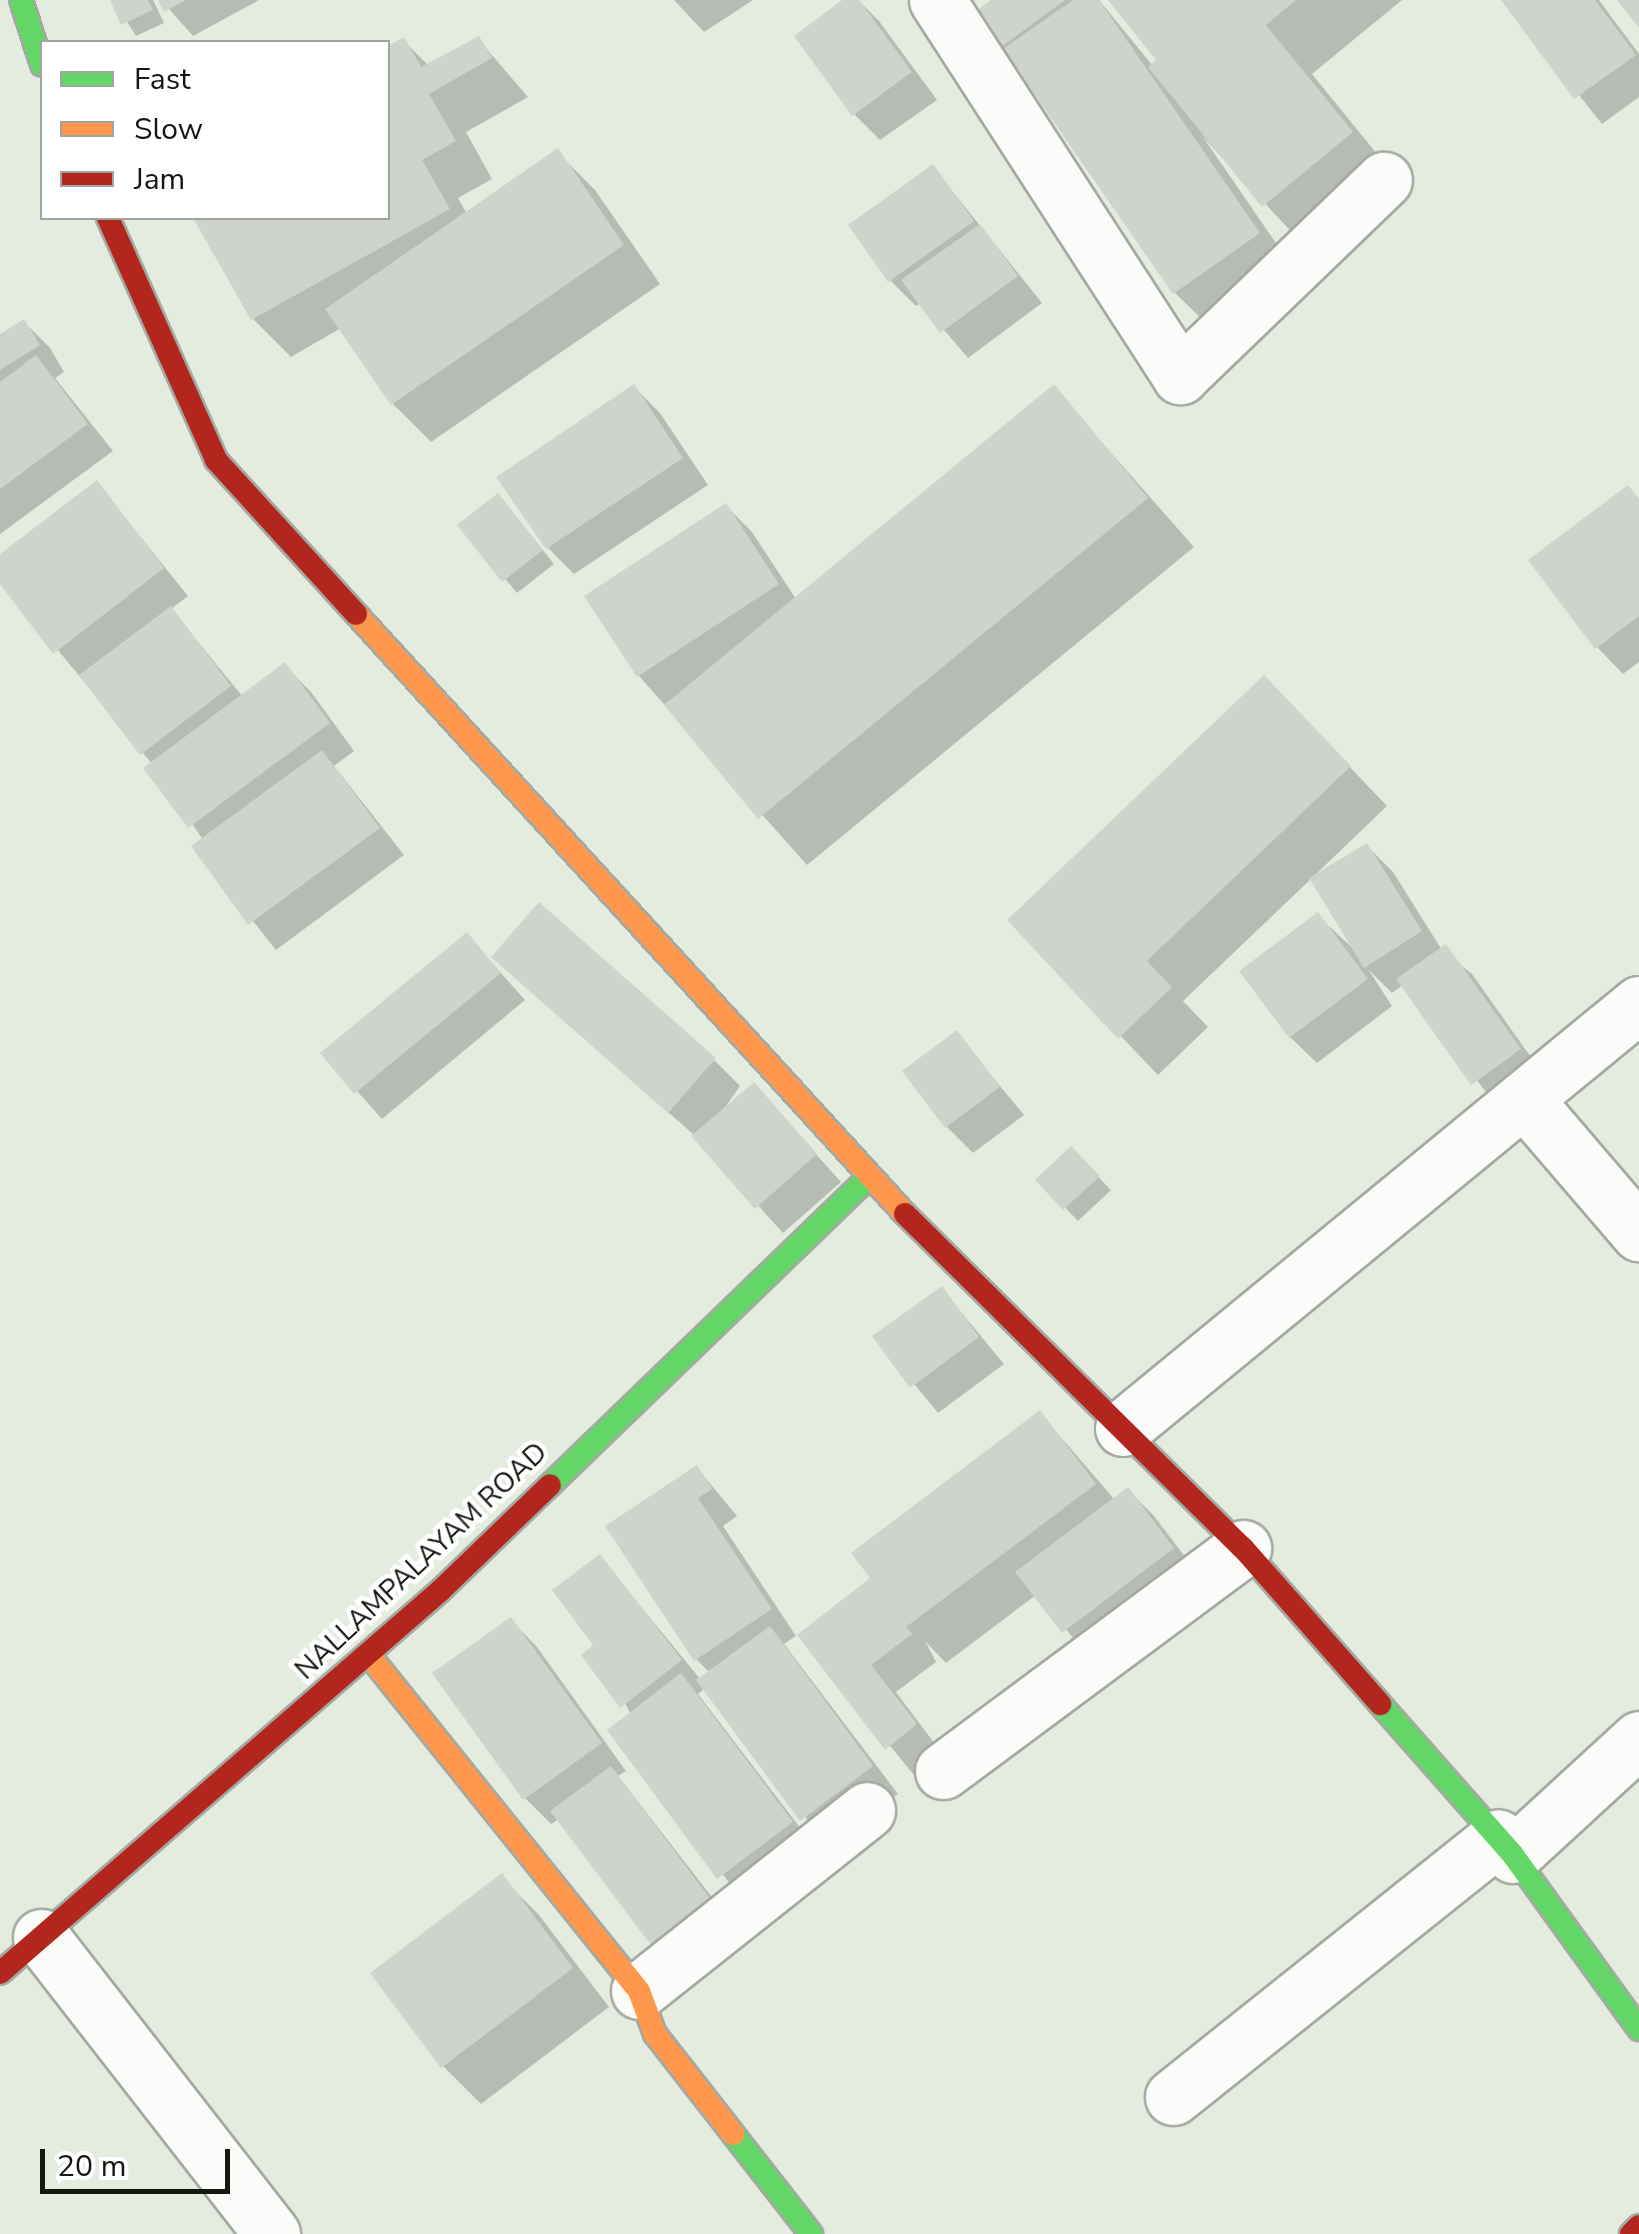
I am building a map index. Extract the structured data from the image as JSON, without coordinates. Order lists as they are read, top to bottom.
{
  "streets": {
    "street": ["NALLAMPALAYAM ROAD"]
  },
  "legend": ["Fast", "Slow", "Jam"],
  "scale_bar": "20 m"
}
